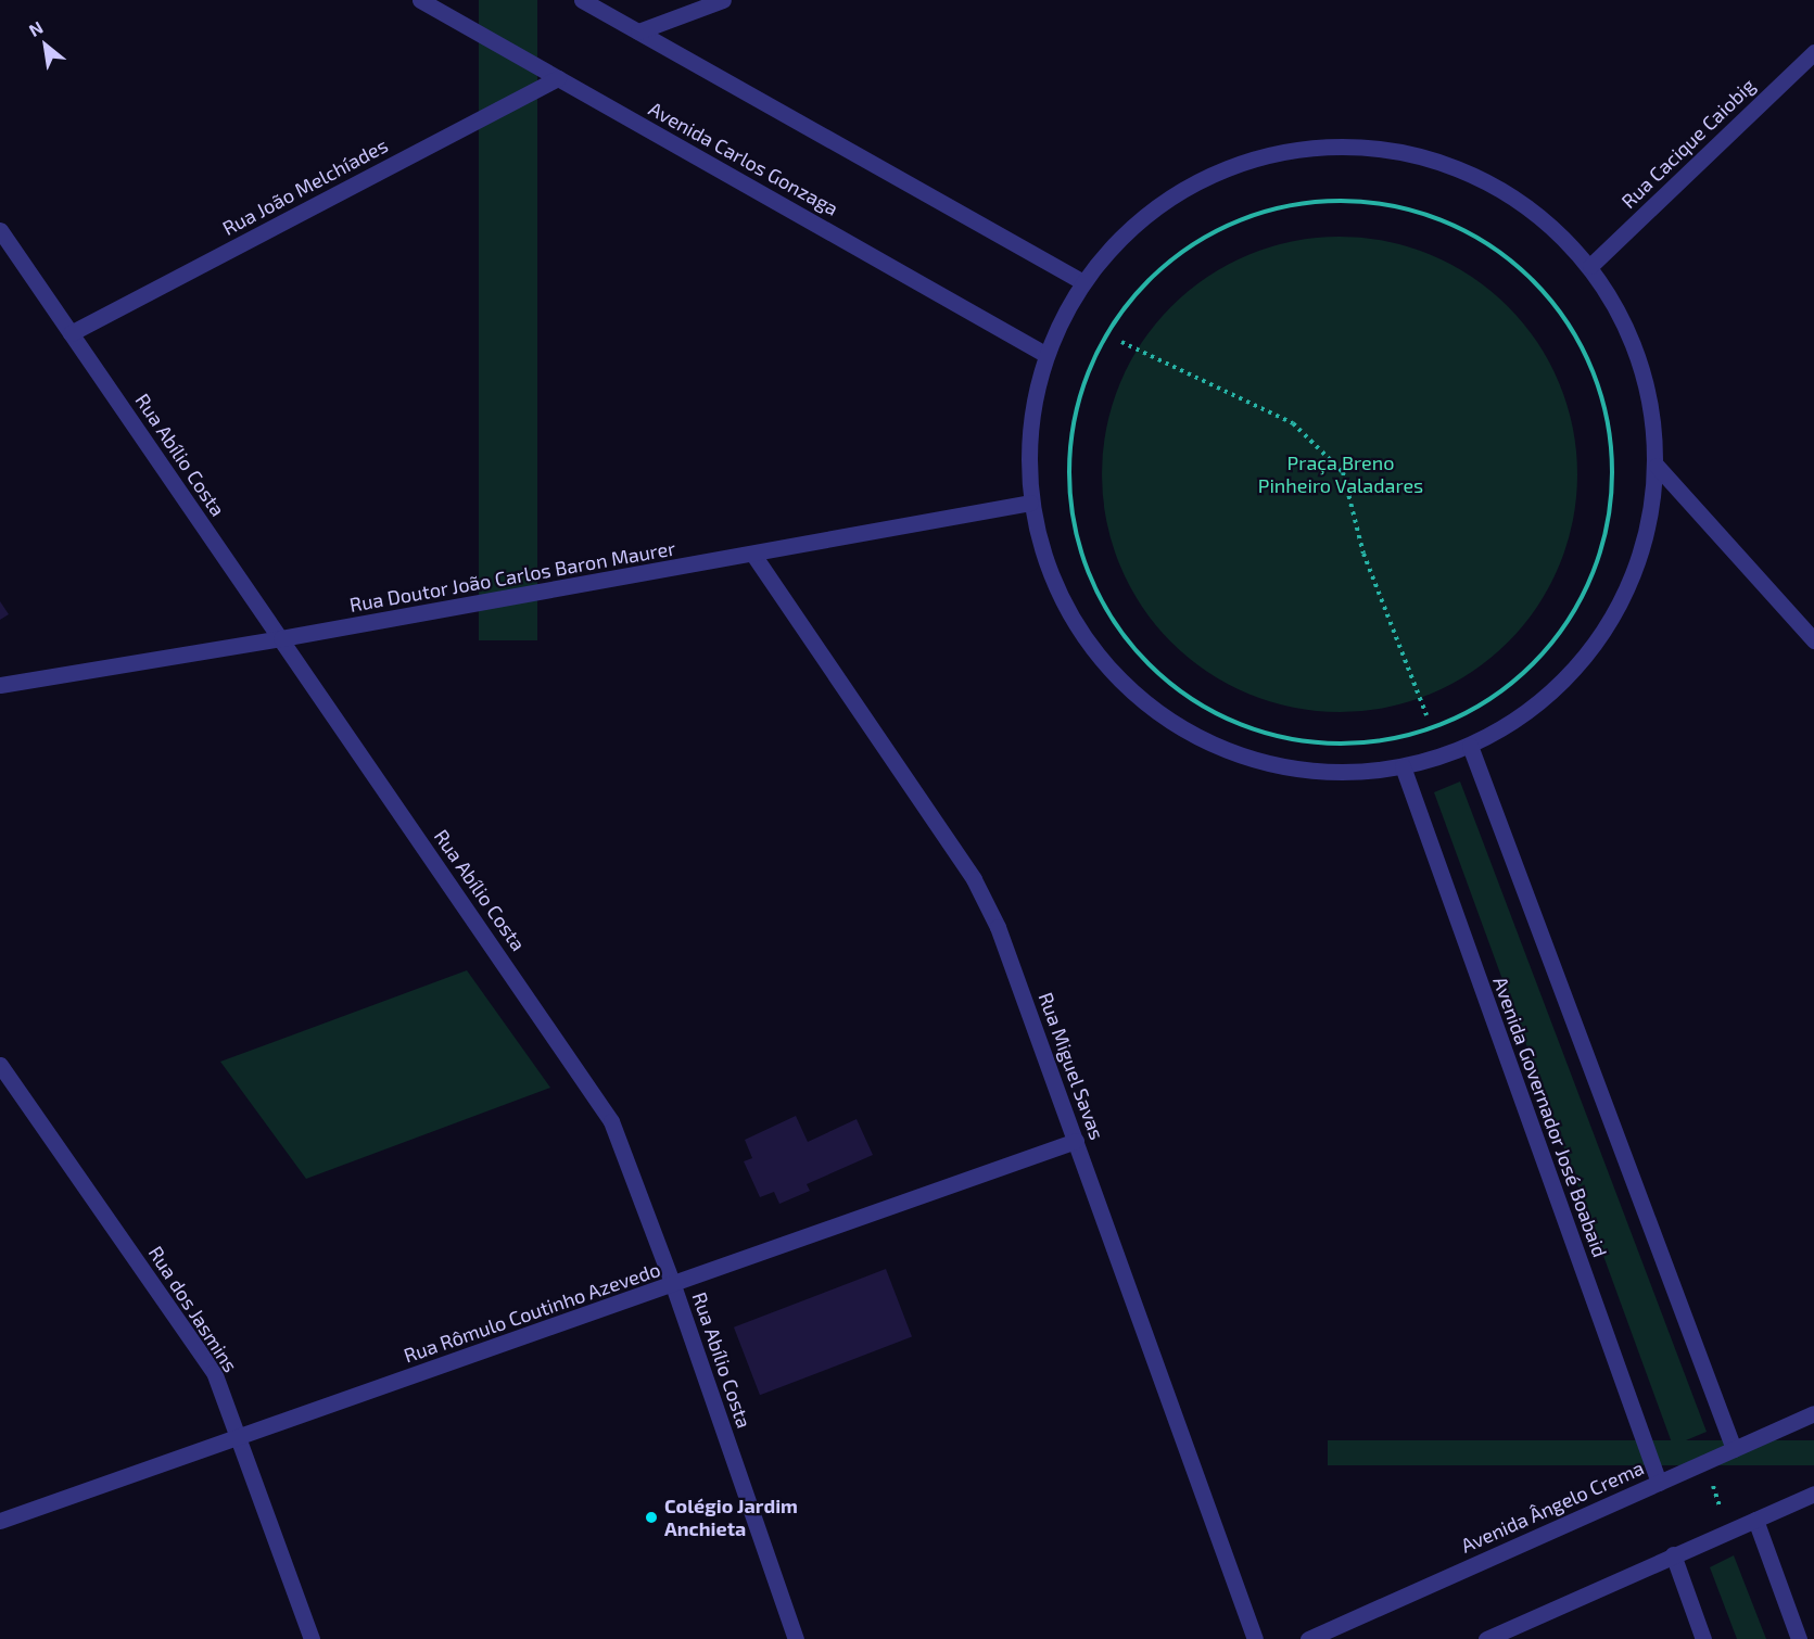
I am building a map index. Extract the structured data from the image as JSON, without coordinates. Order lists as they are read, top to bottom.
{
  "streets": {
    "street": [
      "Rua Cacique Caiobig",
      "Avenida Carlos Gonzaga",
      "Rua João Melchíades",
      "Rua Abílio Costa",
      "Rua Doutor João Carlos Baron Maurer",
      "Rua Miguel Savas",
      "Avenida Governador José Boabaid",
      "Rua dos Jasmins",
      "Rua Rômulo Coutinho Azevedo",
      "Avenida Ângelo Crema"
    ]
  },
  "crossings": [
    ["Avenida Carlos Gonzaga", "Rua João Melchíades"],
    ["Rua João Melchíades", "Rua Abílio Costa"],
    ["Rua Abílio Costa", "Rua Doutor João Carlos Baron Maurer"],
    ["Rua Abílio Costa", "Rua Rômulo Coutinho Azevedo"],
    ["Rua Doutor João Carlos Baron Maurer", "Rua Miguel Savas"],
    ["Rua Miguel Savas", "Rua Rômulo Coutinho Azevedo"],
    ["Avenida Governador José Boabaid", "Avenida Ângelo Crema"],
    ["Rua dos Jasmins", "Rua Rômulo Coutinho Azevedo"]
  ],
  "parks": ["Praça Breno Pinheiro Valadares"],
  "places": ["Colégio Jardim Anchieta"],
  "north": "top left"
}
